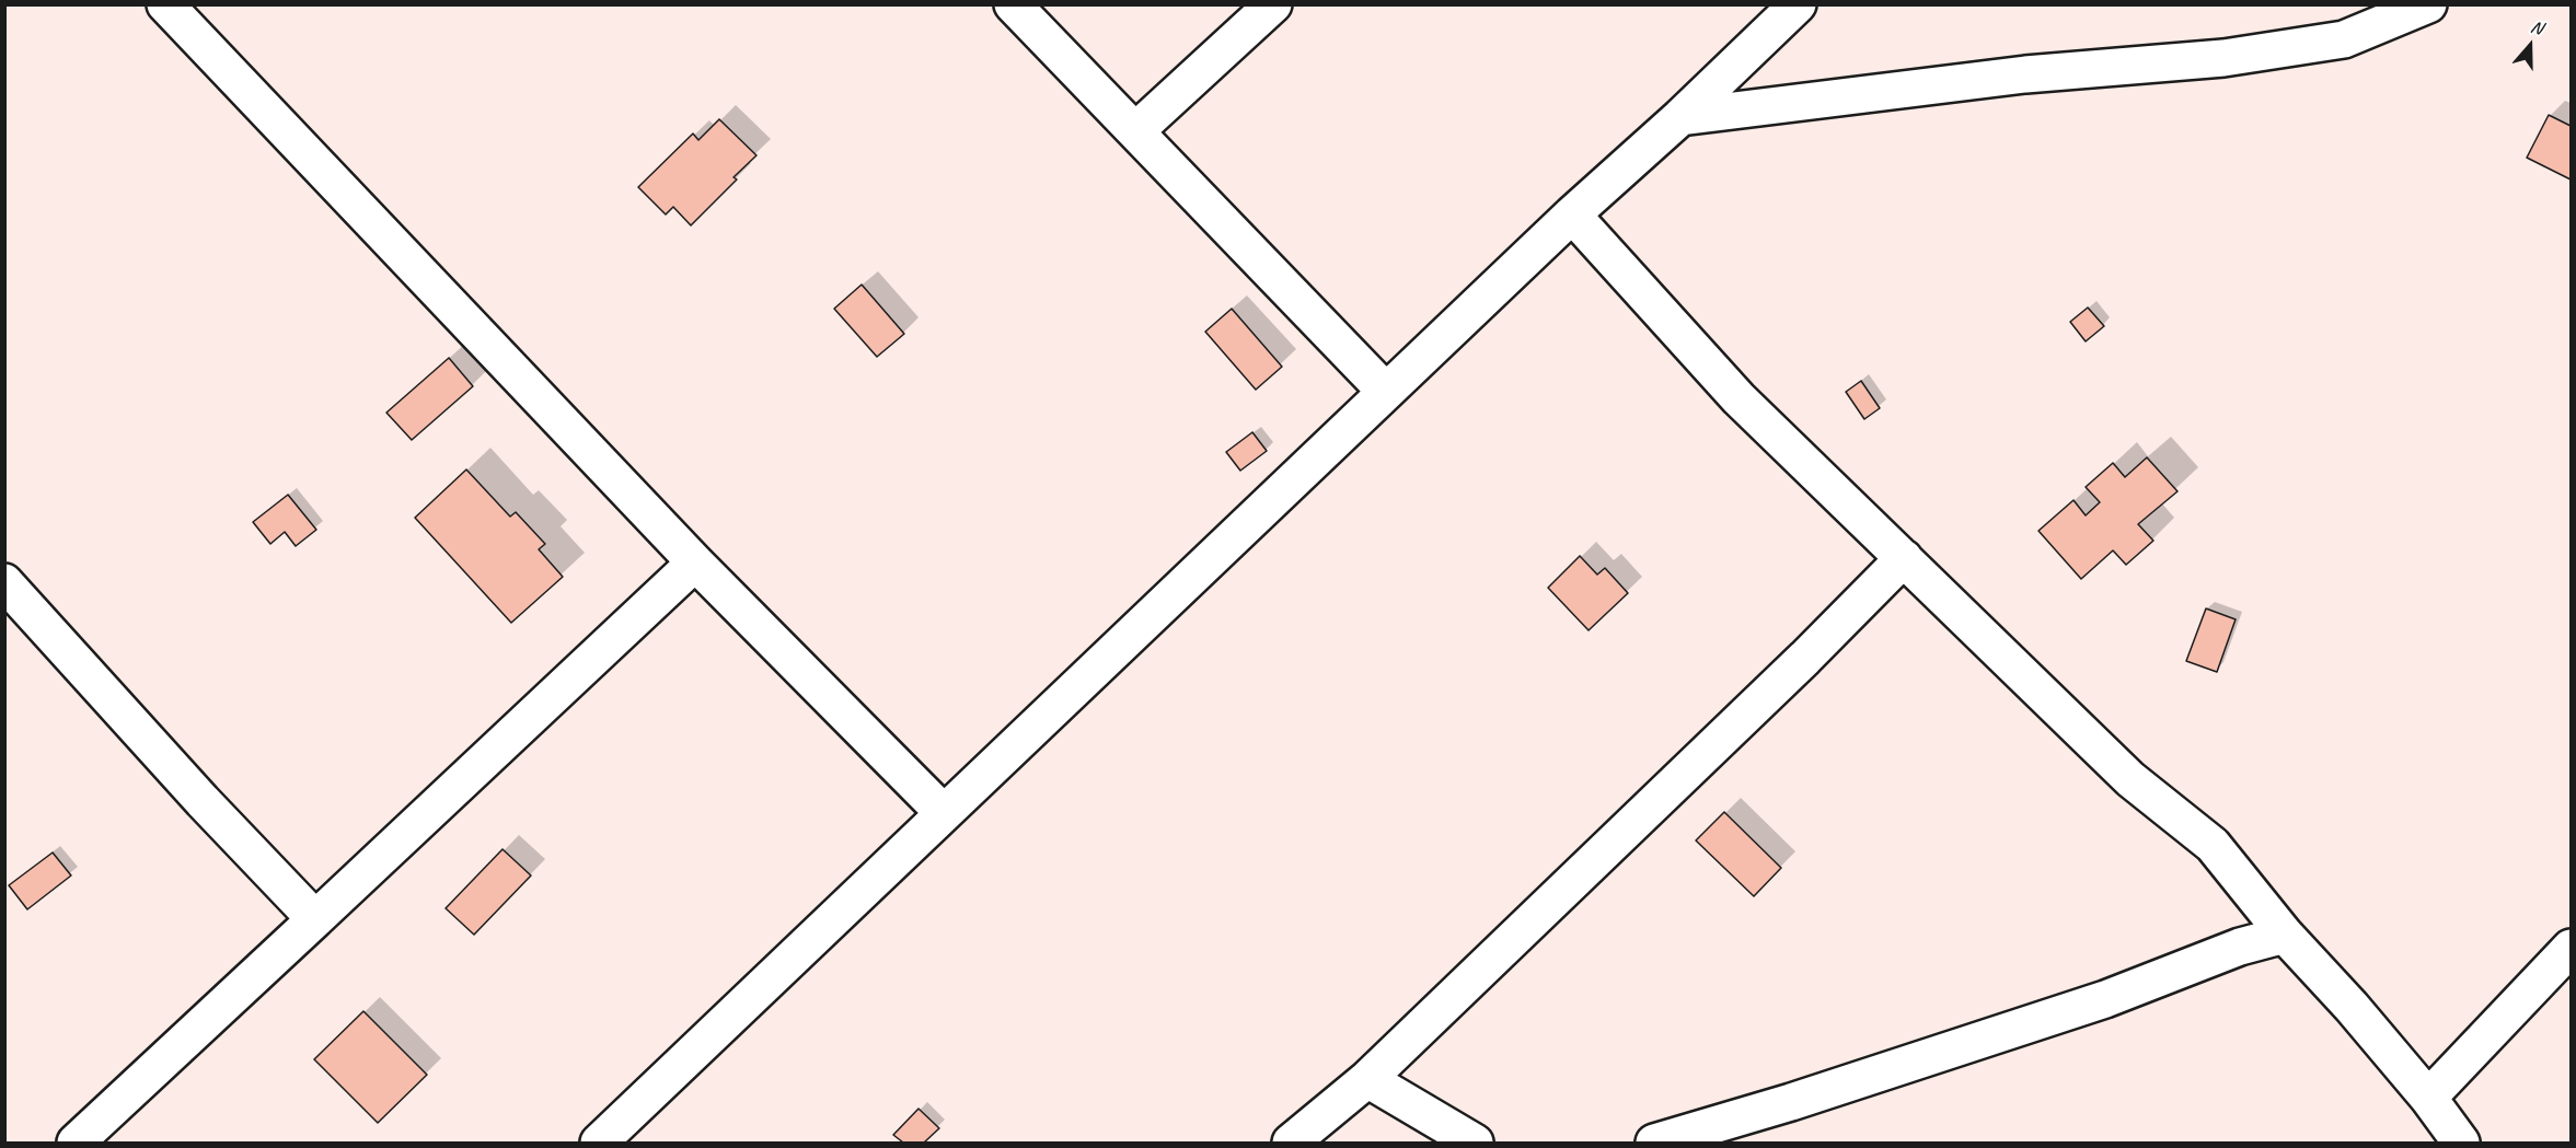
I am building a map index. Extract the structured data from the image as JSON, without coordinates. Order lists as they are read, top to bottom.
{
  "north": "top"
}
